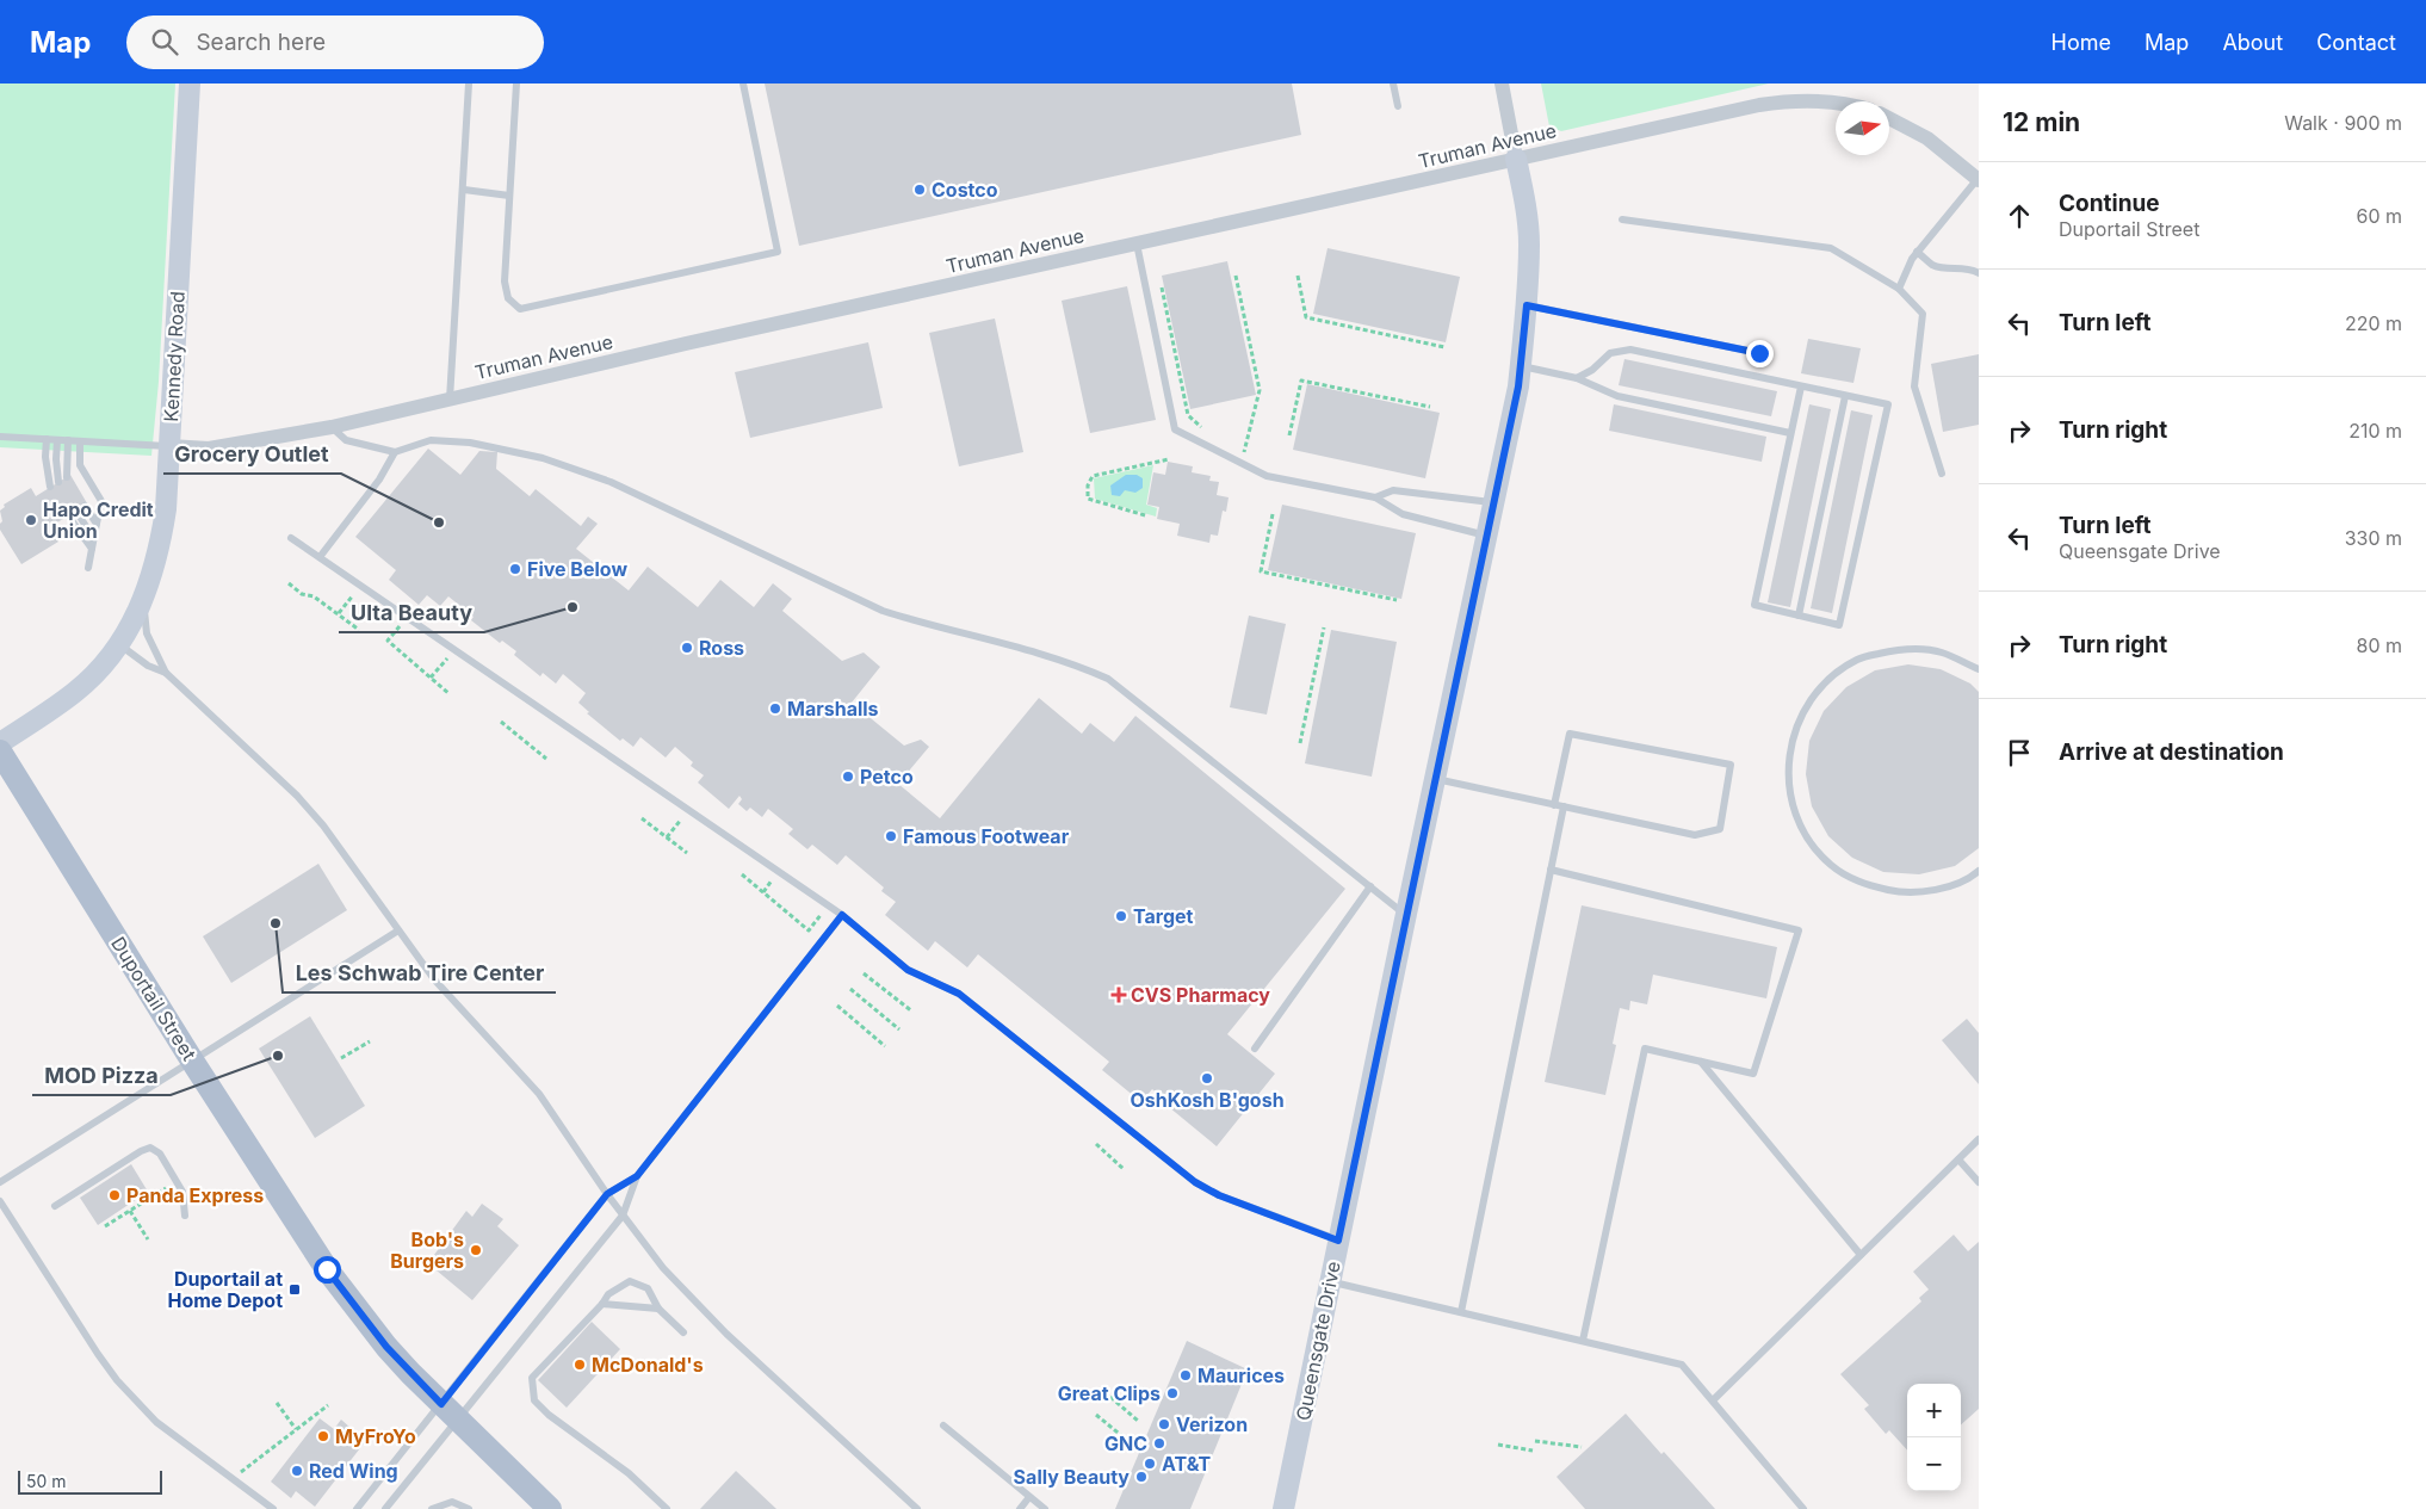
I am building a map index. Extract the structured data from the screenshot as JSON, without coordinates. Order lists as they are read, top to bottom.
{
  "streets": {
    "main road": ["Duportail Street"],
    "street": ["Truman Avenue", "Kennedy Road", "Queensgate Drive"]
  },
  "crossings": [
    ["Truman Avenue", "Kennedy Road"],
    ["Truman Avenue", "Queensgate Drive"]
  ],
  "places": {
    "other": [
      "Costco",
      "Hapo Credit Union",
      "Grocery Outlet",
      "Five Below",
      "Ulta Beauty",
      "Ross",
      "Marshalls",
      "Petco",
      "Famous Footwear",
      "Target",
      "Les Schwab Tire Center",
      "MOD Pizza",
      "OshKosh B'gosh",
      "Panda Express",
      "Bob's Burgers",
      "McDonald's",
      "Maurices",
      "Great Clips",
      "Verizon",
      "MyFroYo",
      "GNC",
      "AT&T",
      "Red Wing",
      "Sally Beauty"
    ],
    "health": ["CVS Pharmacy"],
    "transit": ["Duportail at Home Depot"]
  },
  "scale_bar": "50 m",
  "north": "right",
  "page": {
    "header": "Map",
    "search": "Search here",
    "nav": [
      "Home",
      "Map",
      "About",
      "Contact"
    ],
    "heading": ["12 min", "Walk · 900 m"],
    "list": [
      ["Continue", "Duportail Street", "60 m"],
      ["Turn left", "220 m"],
      ["Turn right", "210 m"],
      ["Turn left", "Queensgate Drive", "330 m"],
      ["Turn right", "80 m"],
      "Arrive at destination"
    ],
    "map_buttons": ["+", "−"],
    "scale": "50 m"
  }
}
